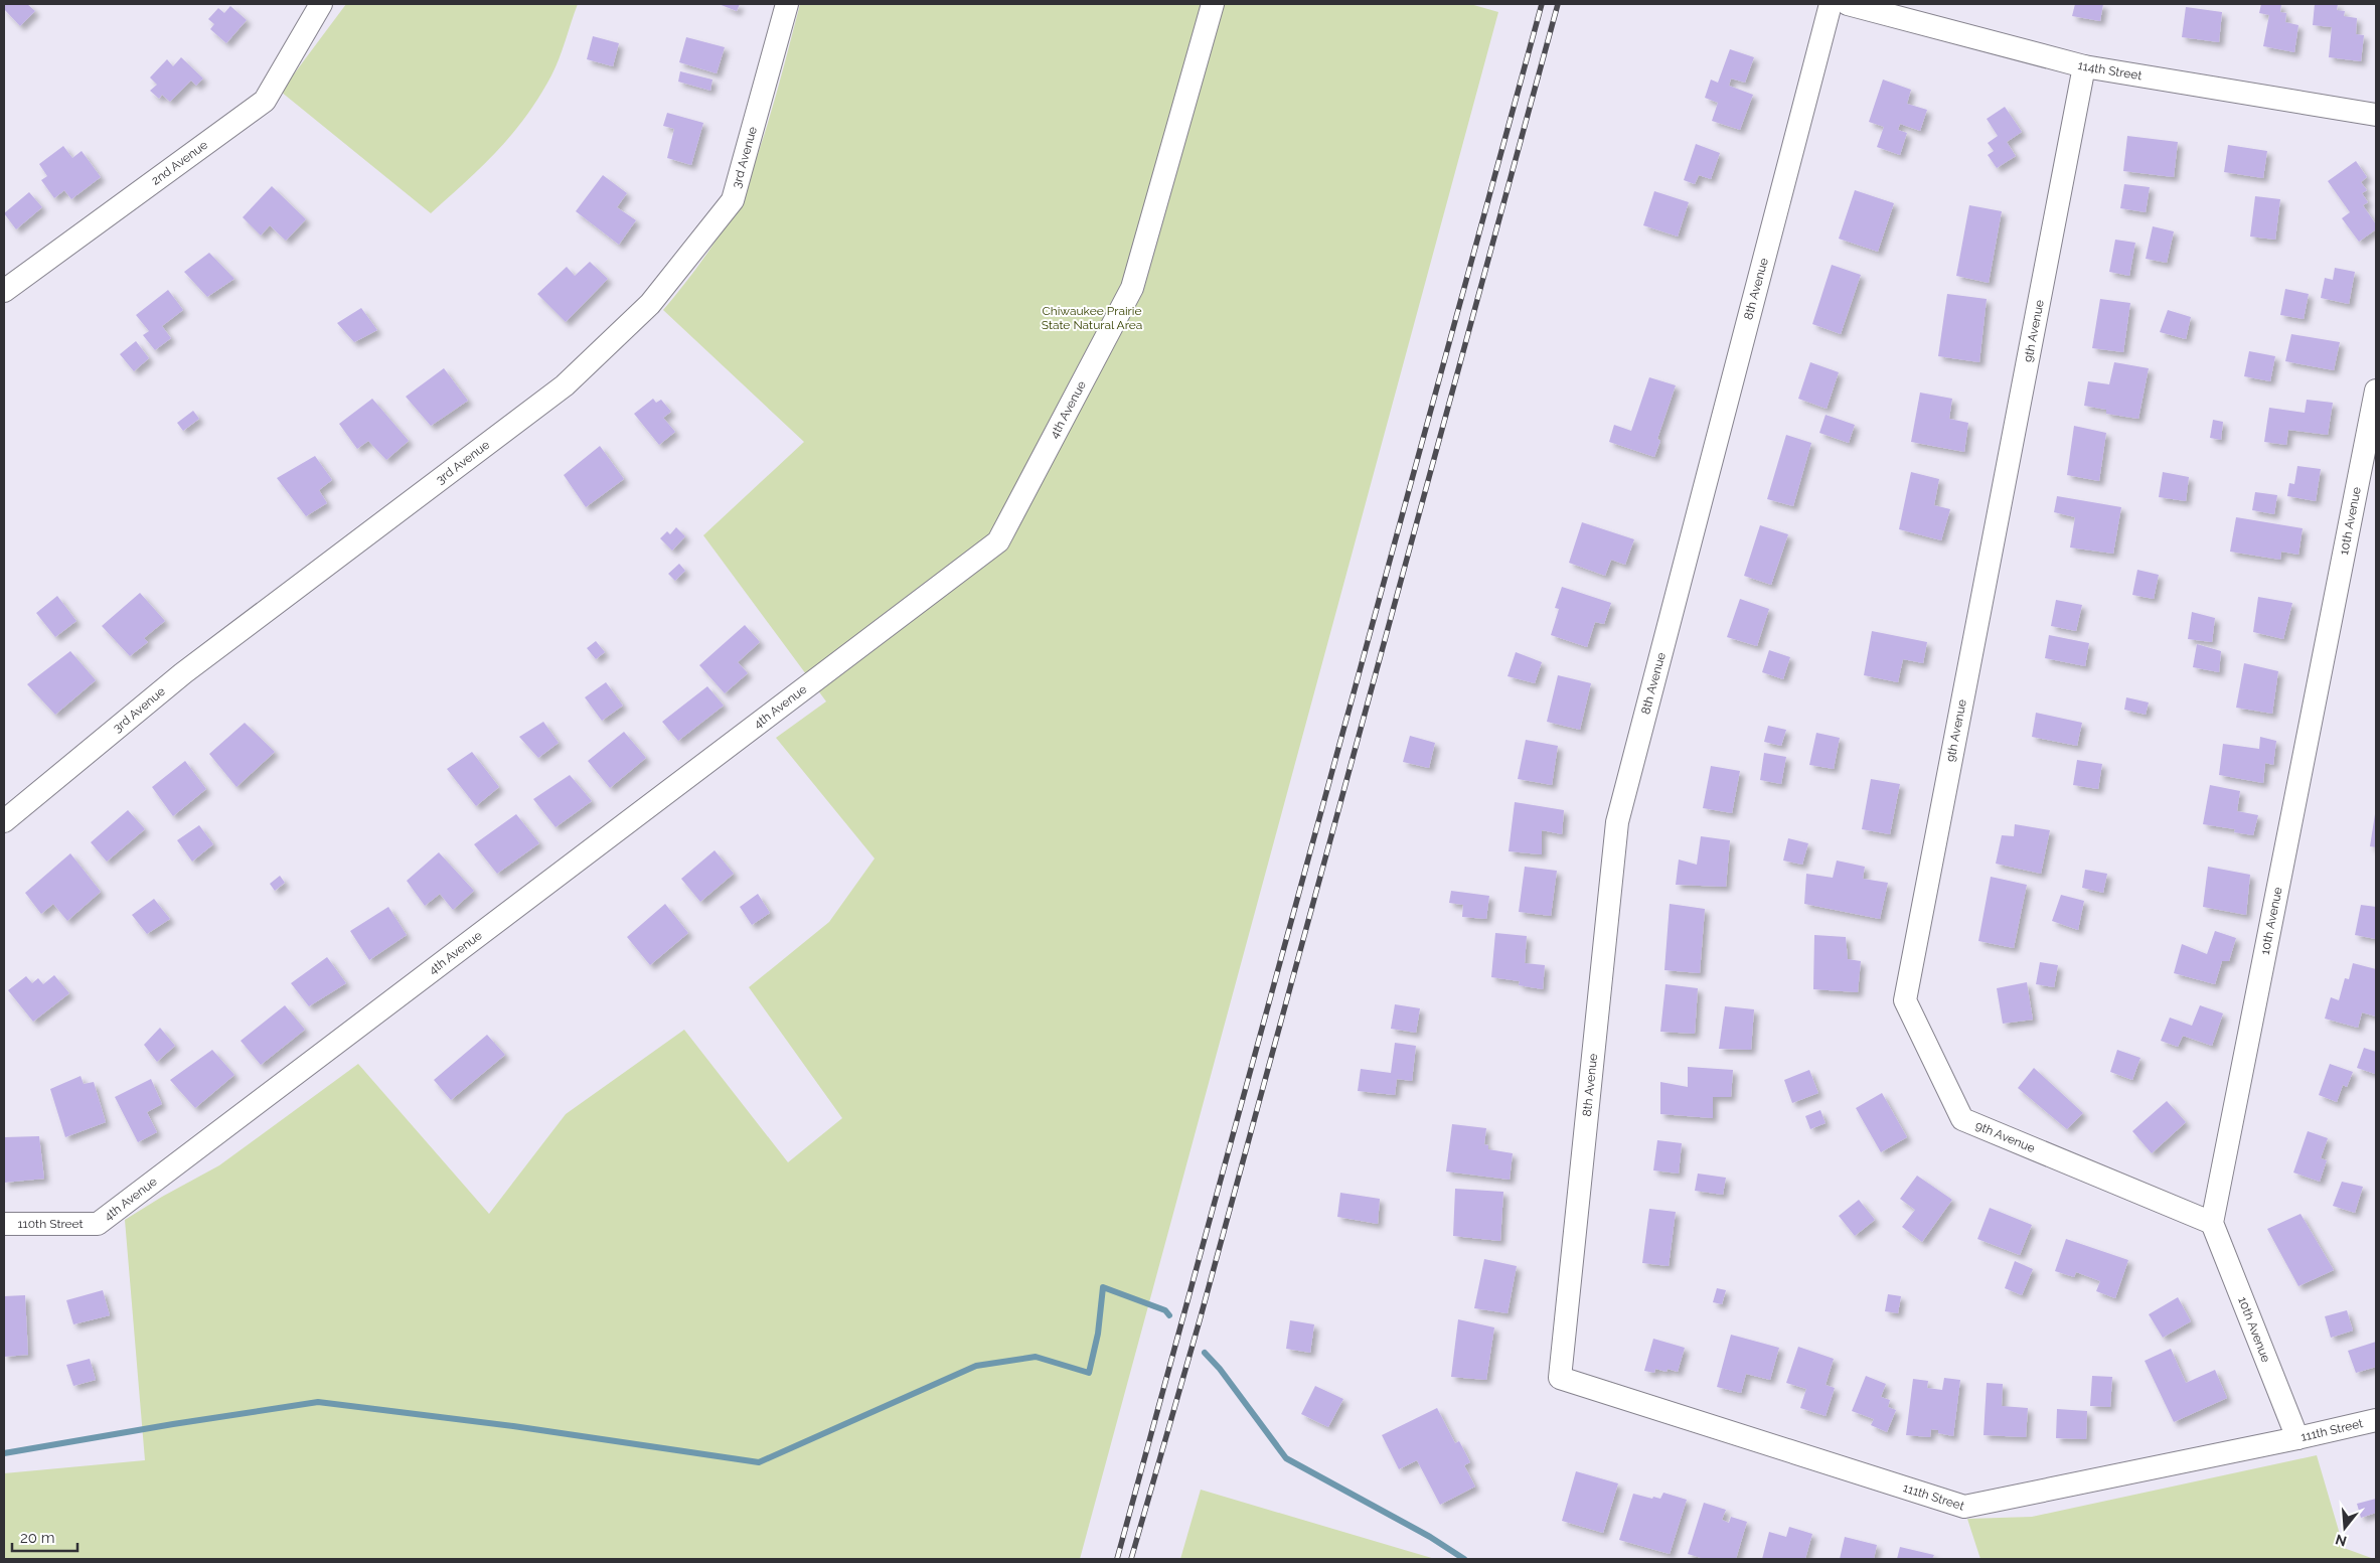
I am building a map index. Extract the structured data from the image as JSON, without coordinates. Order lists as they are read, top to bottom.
{
  "streets": {
    "street": [
      "114th Street",
      "3rd Avenue",
      "2nd Avenue",
      "8th Avenue",
      "9th Avenue",
      "4th Avenue",
      "10th Avenue",
      "110th Street",
      "111th Street"
    ]
  },
  "crossings": [
    ["114th Street", "9th Avenue"],
    ["8th Avenue", "111th Street"],
    ["9th Avenue", "10th Avenue"],
    ["4th Avenue", "110th Street"],
    ["10th Avenue", "111th Street"]
  ],
  "parks": ["Chiwaukee Prairie State Natural Area"],
  "scale_bar": "20 m",
  "north": "bottom"
}
